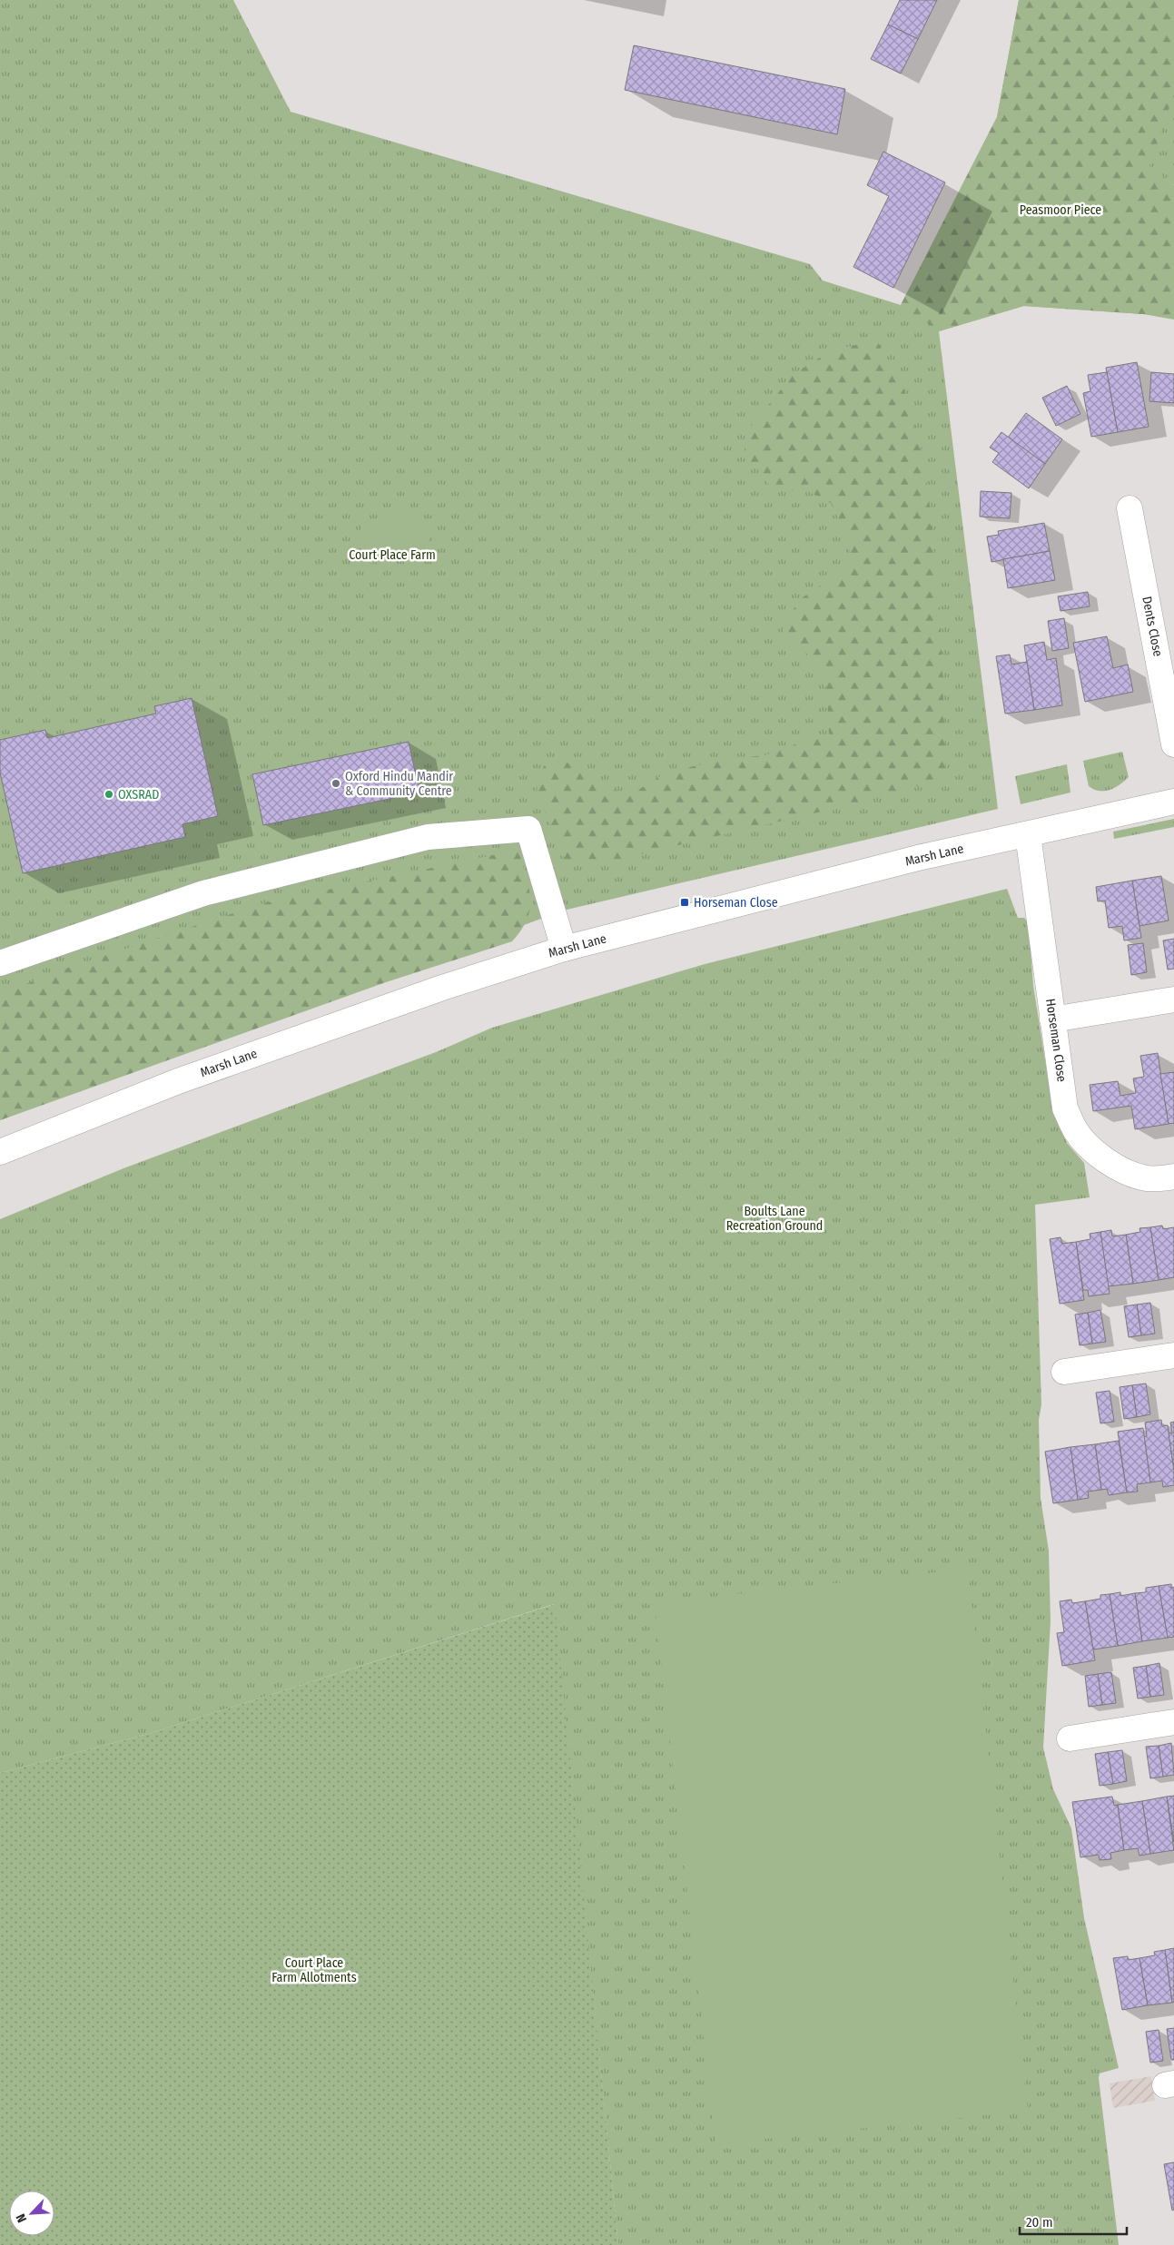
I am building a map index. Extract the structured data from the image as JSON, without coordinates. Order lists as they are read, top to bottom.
{
  "streets": {
    "main road": ["Dents Close", "Marsh Lane", "Horseman Close"]
  },
  "crossings": [
    ["Marsh Lane", "Horseman Close"]
  ],
  "parks": [
    "Peasmoor Piece",
    "Court Place Farm",
    "Boults Lane Recreation Ground",
    "Court Place Farm Allotments"
  ],
  "places": {
    "other": ["Oxford Hindu Mandir & Community Centre", "OXSRAD"],
    "transit": ["Horseman Close"]
  },
  "scale_bar": "20 m",
  "north": "bottom left"
}
